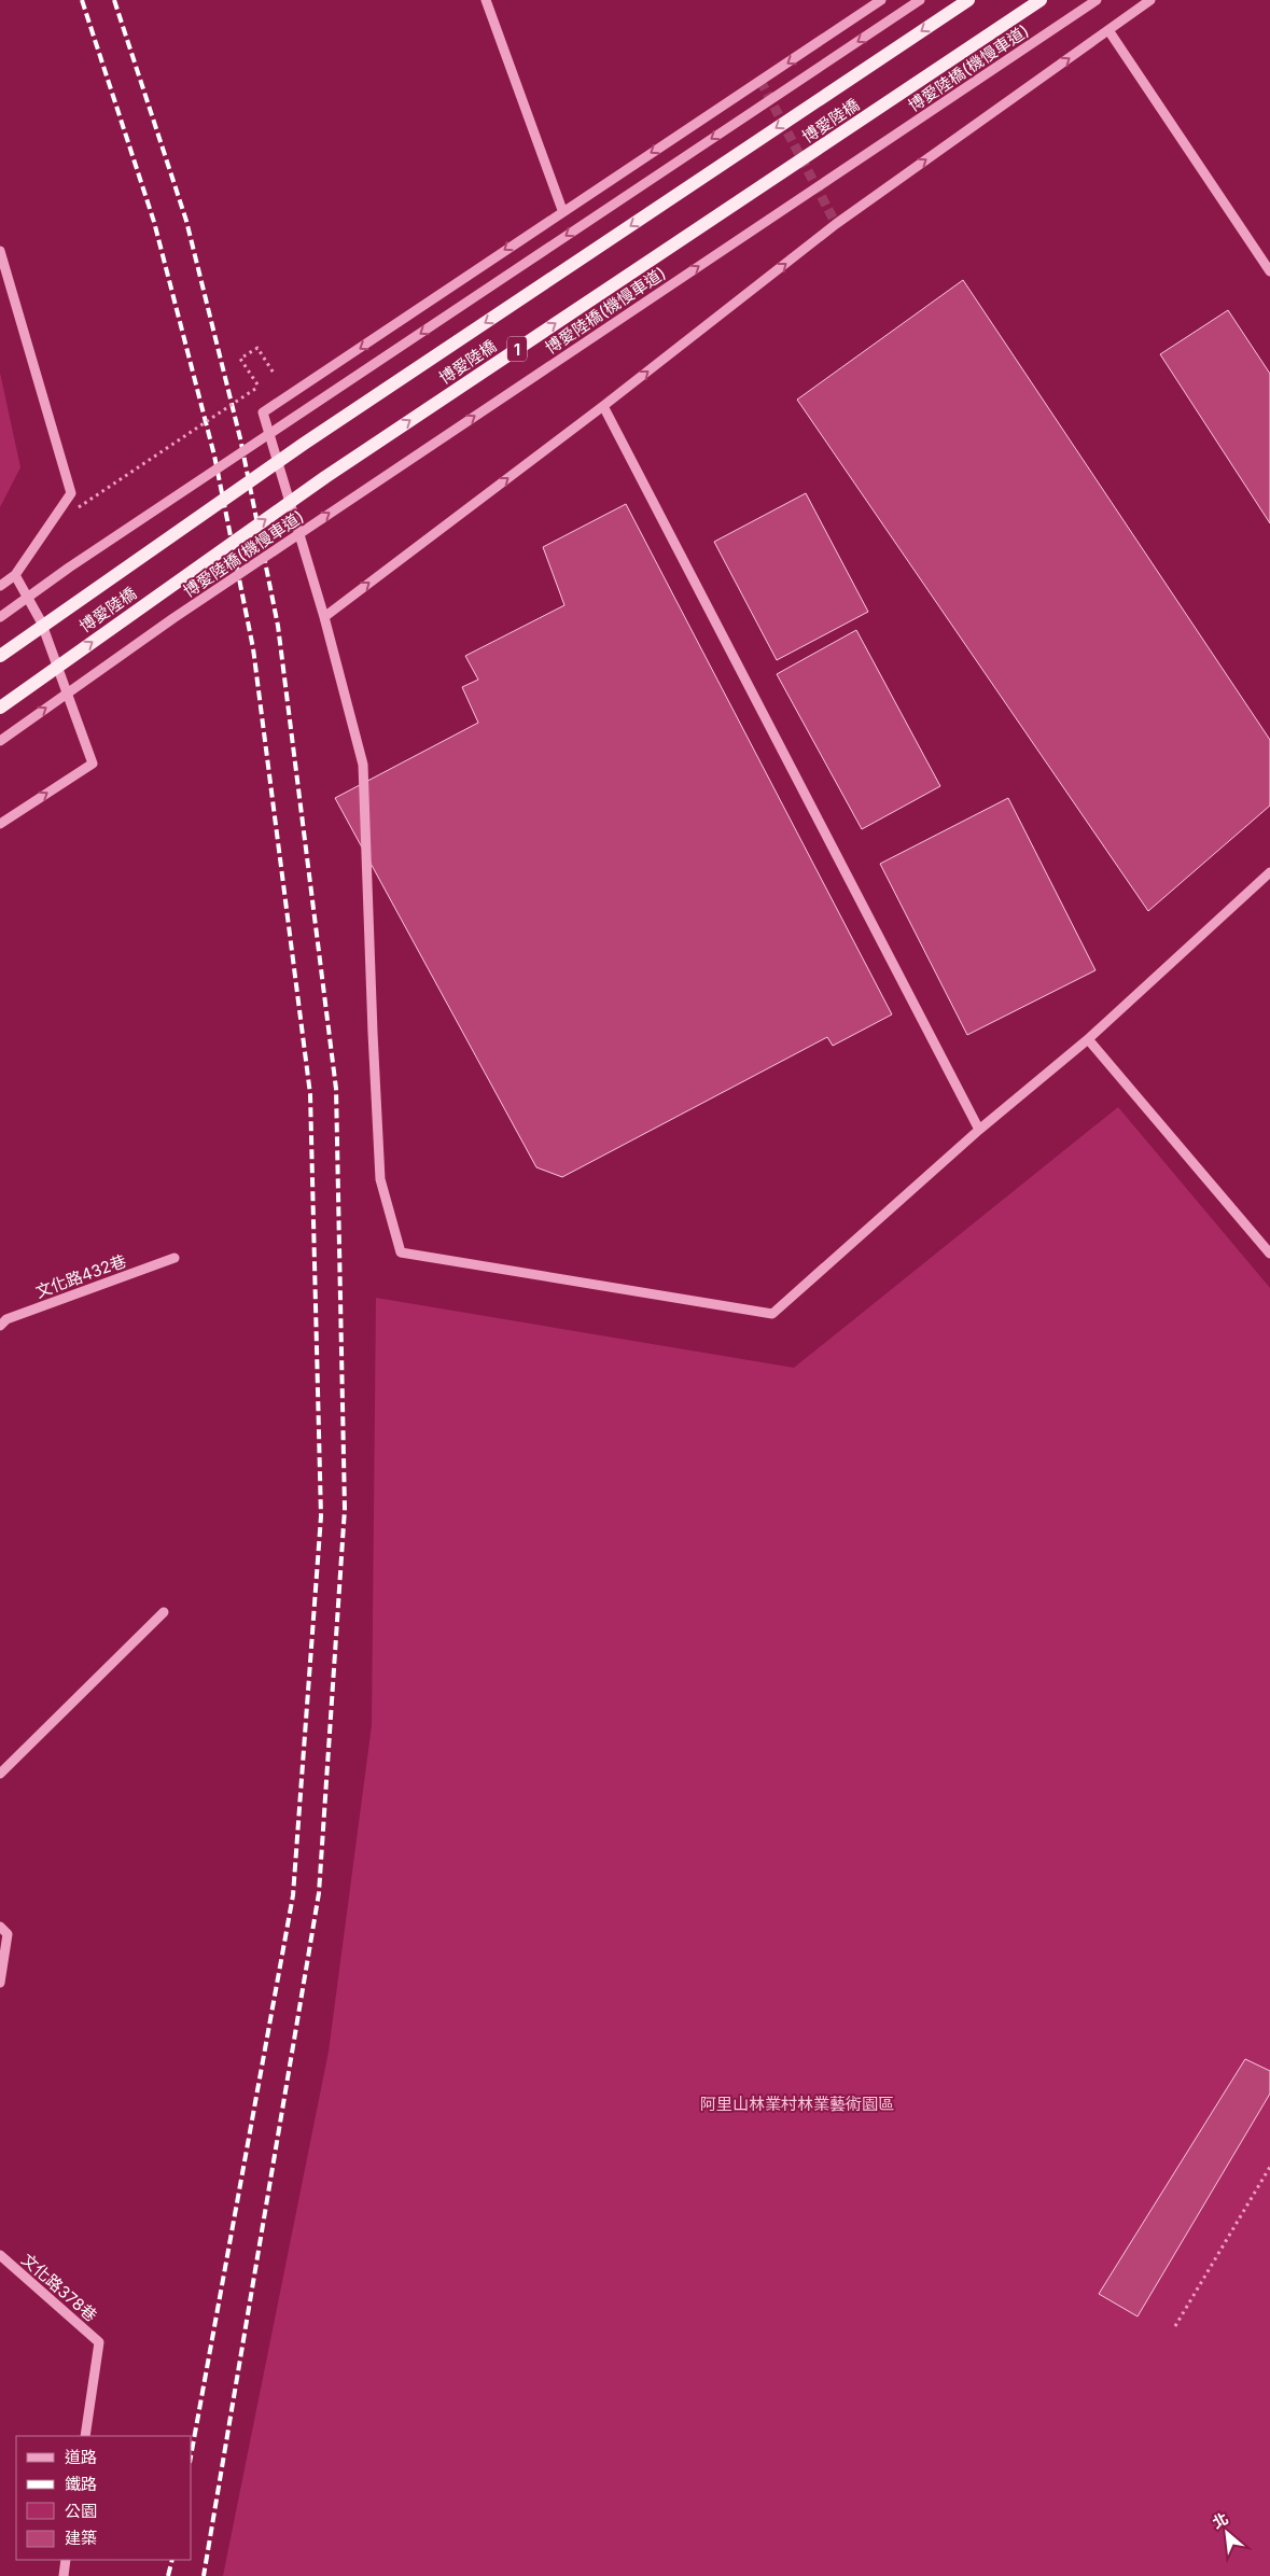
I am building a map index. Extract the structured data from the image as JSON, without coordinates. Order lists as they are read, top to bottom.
{
  "streets": {
    "main road": ["博愛陸橋", "1"],
    "street": ["博愛陸橋(機慢車道)", "文化路432巷", "文化路378巷"]
  },
  "parks": ["阿里山林業村林業藝術園區"],
  "legend": [
    "道路",
    "鐵路",
    "公園",
    "建築"
  ],
  "north": "top left"
}
